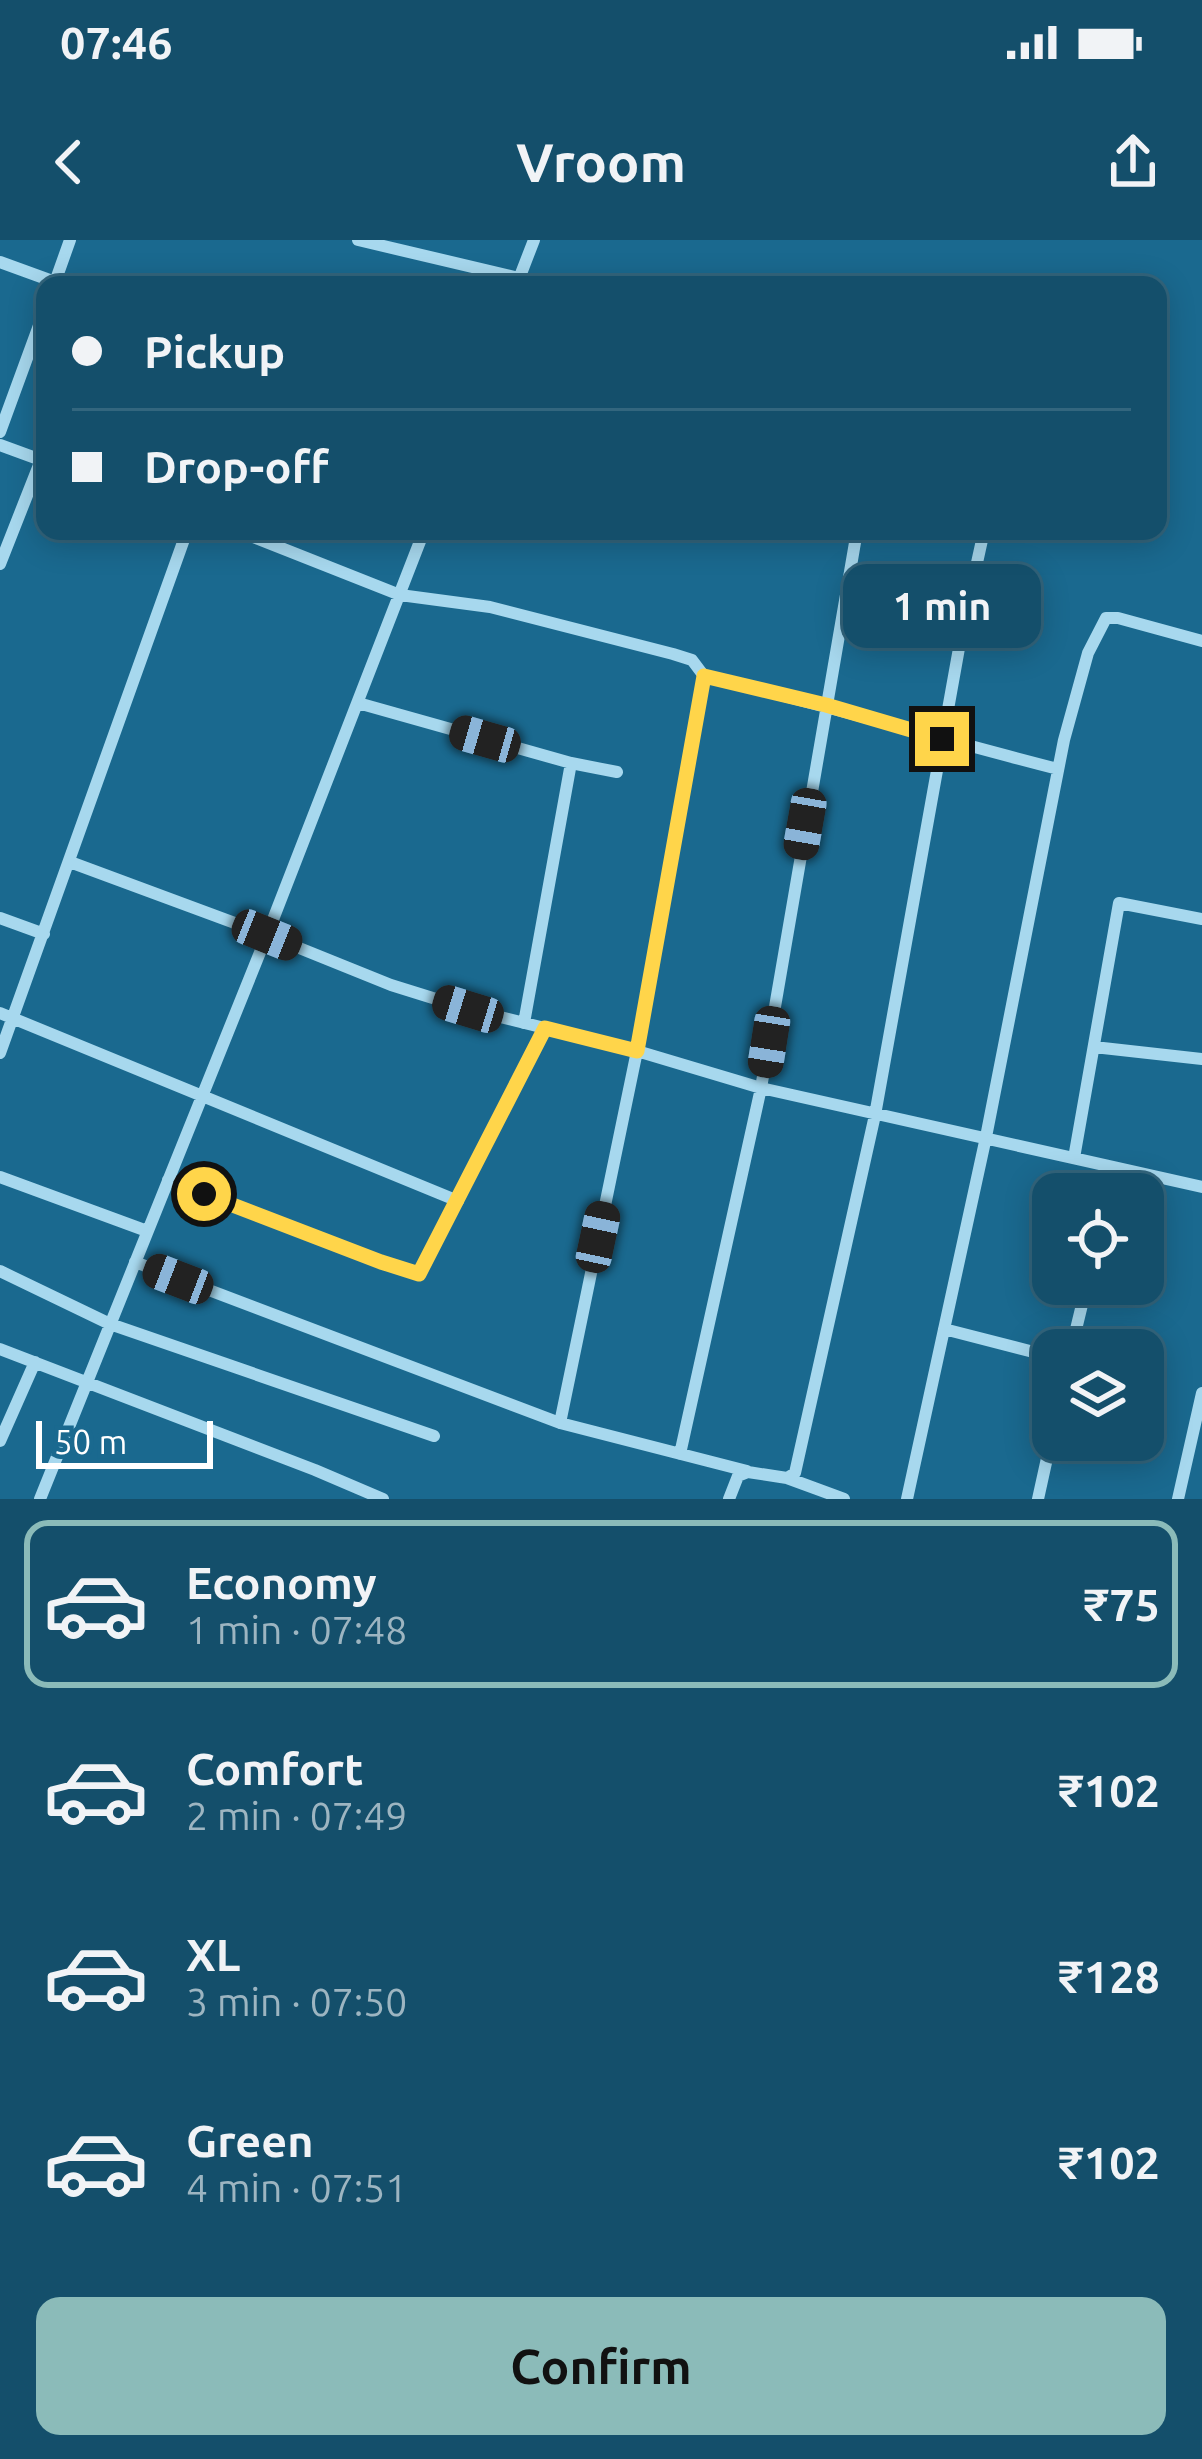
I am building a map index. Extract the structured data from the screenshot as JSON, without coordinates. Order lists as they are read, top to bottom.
{
  "scale_bar": "50 m",
  "page": {
    "status": "07:46",
    "header": "Vroom",
    "banner": ["Pickup", "Drop-off"],
    "bubble": "1 min",
    "scale": "50 m",
    "list": [
      {
        "name": "Economy",
        "note": "1 min · 07:48",
        "value": "₹75"
      },
      {
        "name": "Comfort",
        "note": "2 min · 07:49",
        "value": "₹102"
      },
      {
        "name": "XL",
        "note": "3 min · 07:50",
        "value": "₹128"
      },
      {
        "name": "Green",
        "note": "4 min · 07:51",
        "value": "₹102"
      }
    ],
    "buttons": "Confirm"
  }
}
